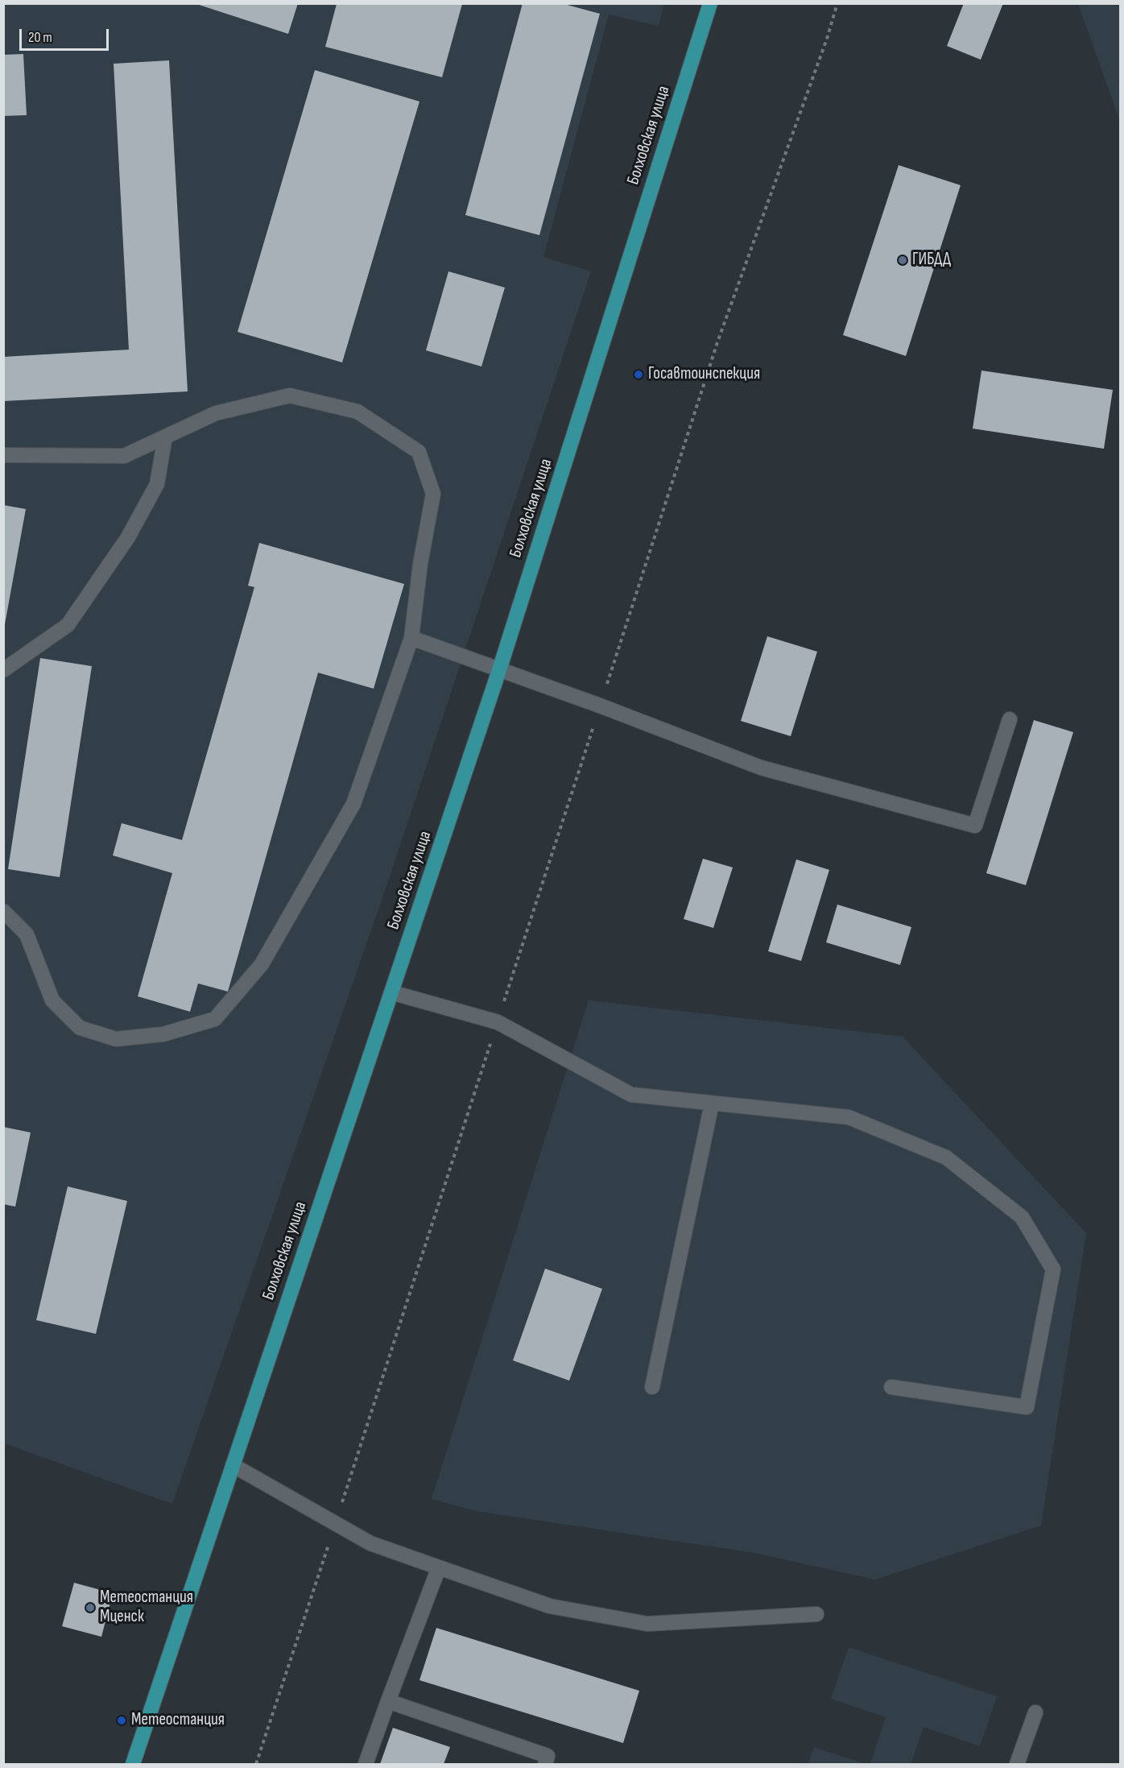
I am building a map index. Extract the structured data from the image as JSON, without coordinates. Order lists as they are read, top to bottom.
{
  "streets": {
    "main road": ["Болховская улица"]
  },
  "places": [
    "ГИБДД",
    "Госавтоинспекция",
    "Метеостанция Мценск",
    "Метеостанция"
  ],
  "scale_bar": "20 m"
}
